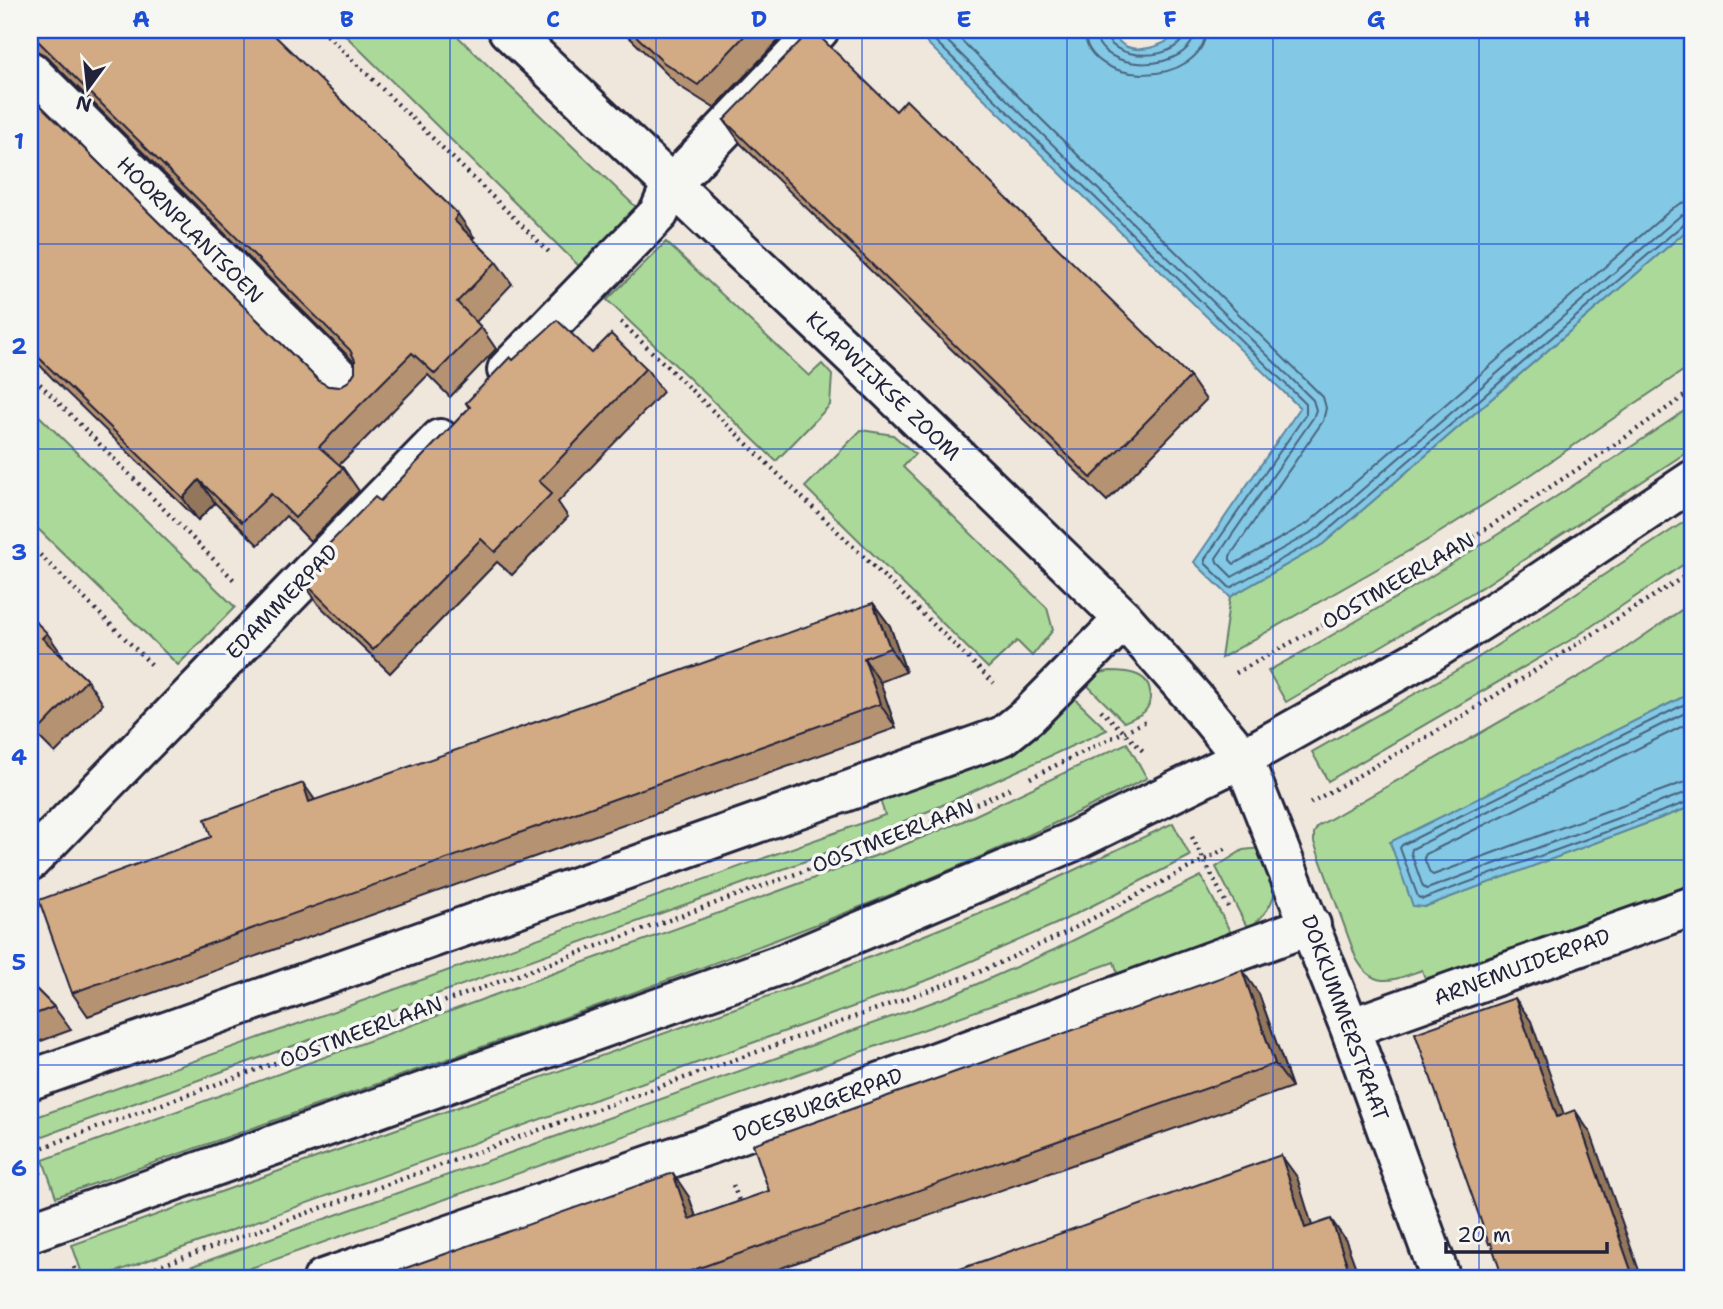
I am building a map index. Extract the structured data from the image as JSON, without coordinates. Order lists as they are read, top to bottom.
{
  "streets": {
    "street": [
      "HOORNPLANTSOEN",
      "KLAPWIJKSE ZOOM",
      "EDAMMERPAD",
      "ARNEMUIDERPAD",
      "DOKKUMMERSTRAAT",
      "DOESBURGERPAD"
    ],
    "path": ["OOSTMEERLAAN"]
  },
  "crossings": [
    ["KLAPWIJKSE ZOOM", "OOSTMEERLAAN"],
    ["KLAPWIJKSE ZOOM", "EDAMMERPAD"],
    ["KLAPWIJKSE ZOOM", "DOKKUMMERSTRAAT"],
    ["ARNEMUIDERPAD", "DOKKUMMERSTRAAT"],
    ["DOKKUMMERSTRAAT", "DOESBURGERPAD"]
  ],
  "scale_bar": "20 m",
  "north": "bottom",
  "grid": {
    "columns": [
      "A",
      "B",
      "C",
      "D",
      "E",
      "F",
      "G",
      "H"
    ],
    "rows": [
      "1",
      "2",
      "3",
      "4",
      "5",
      "6"
    ]
  }
}
